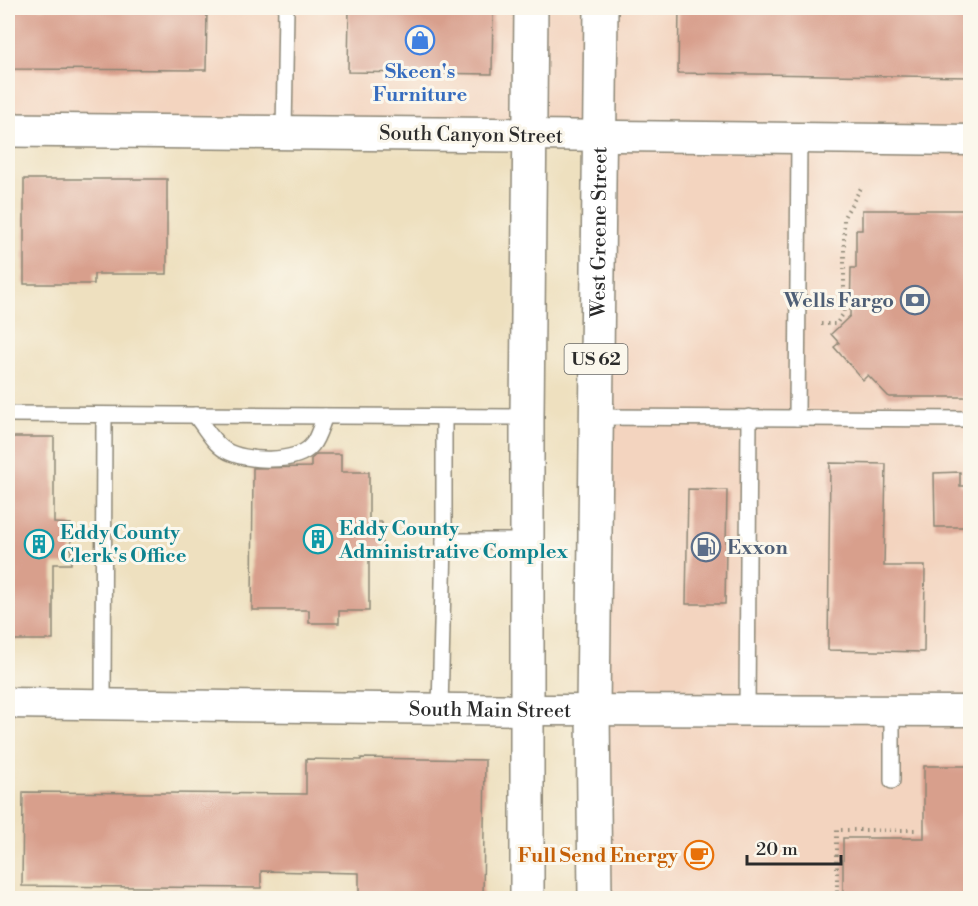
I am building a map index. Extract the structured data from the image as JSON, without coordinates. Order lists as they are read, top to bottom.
{
  "streets": {
    "main road": ["South Canyon Street", "West Greene Street", "US 62"],
    "street": ["South Main Street"]
  },
  "crossings": [
    ["South Canyon Street", "West Greene Street"],
    ["West Greene Street", "US 62"],
    ["West Greene Street", "South Main Street"],
    ["US 62", "South Main Street"]
  ],
  "places": {
    "shop": ["Skeen's Furniture"],
    "bank": ["Wells Fargo"],
    "building": ["Eddy County Administrative Complex", "Eddy County Clerk's Office"],
    "fuel station": ["Exxon"],
    "cafe": ["Full Send Energy"]
  },
  "scale_bar": "20 m"
}
